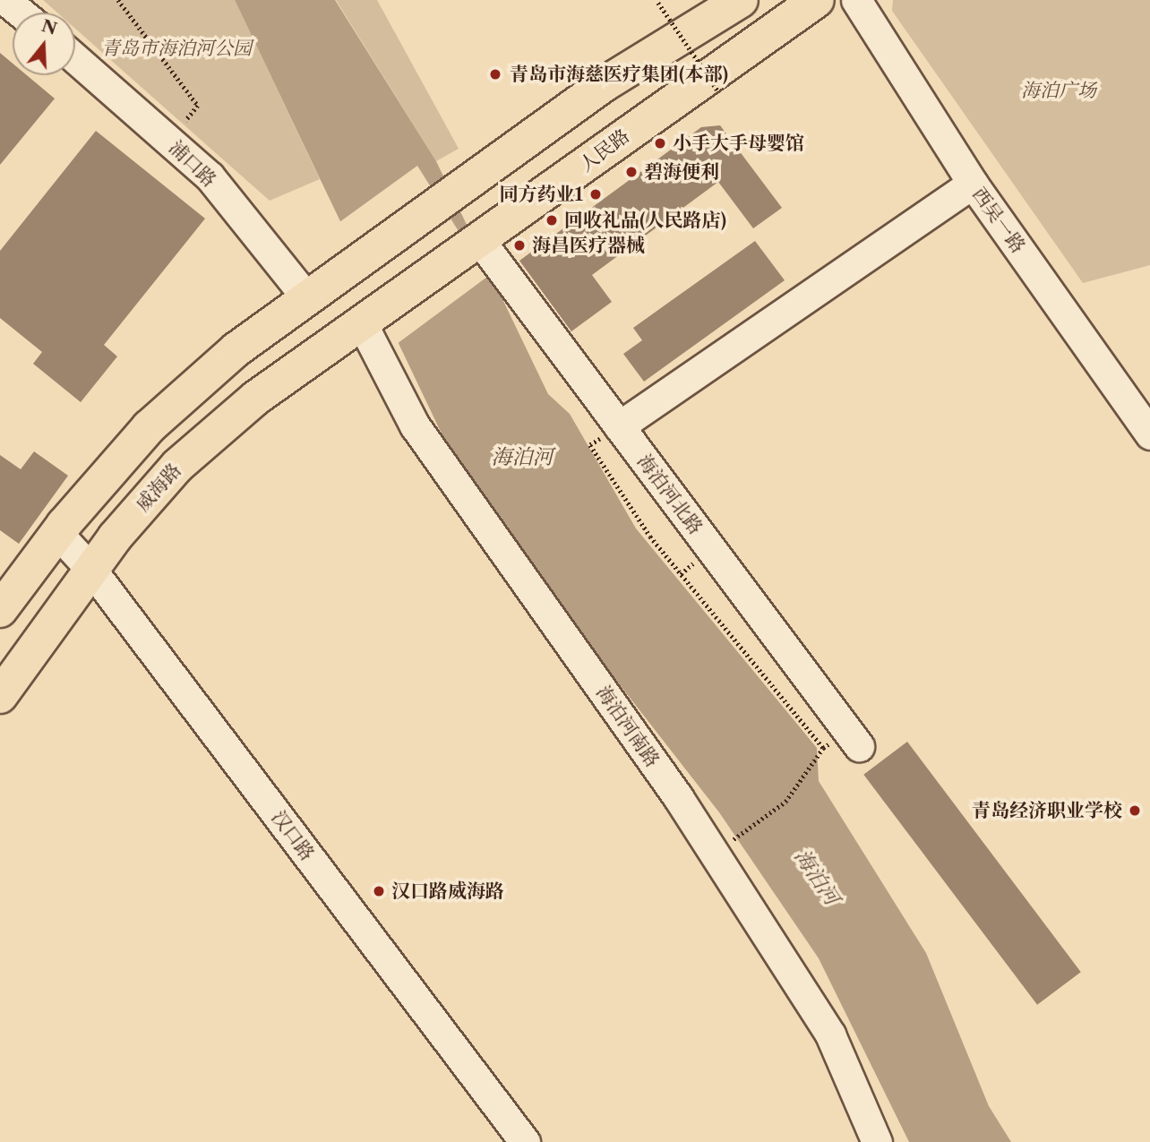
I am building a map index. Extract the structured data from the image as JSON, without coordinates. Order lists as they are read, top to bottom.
{
  "streets": {
    "main road": ["人民路", "威海路"],
    "street": [
      "浦口路",
      "西吴一路",
      "海泊河北路",
      "海泊河南路",
      "汉口路"
    ]
  },
  "crossings": [
    ["人民路", "威海路"],
    ["人民路", "海泊河北路"],
    ["人民路", "海泊河南路"],
    ["威海路", "海泊河南路"],
    ["威海路", "汉口路"]
  ],
  "water": ["海泊河"],
  "parks": ["青岛市海泊河公园", "海泊广场"],
  "places": [
    "青岛市海慈医疗集团(本部)",
    "小手大手母婴馆",
    "碧海便利",
    "同方药业1",
    "回收礼品(人民路店)",
    "海昌医疗器械",
    "青岛经济职业学校",
    "汉口路威海路"
  ],
  "north": "top"
}
